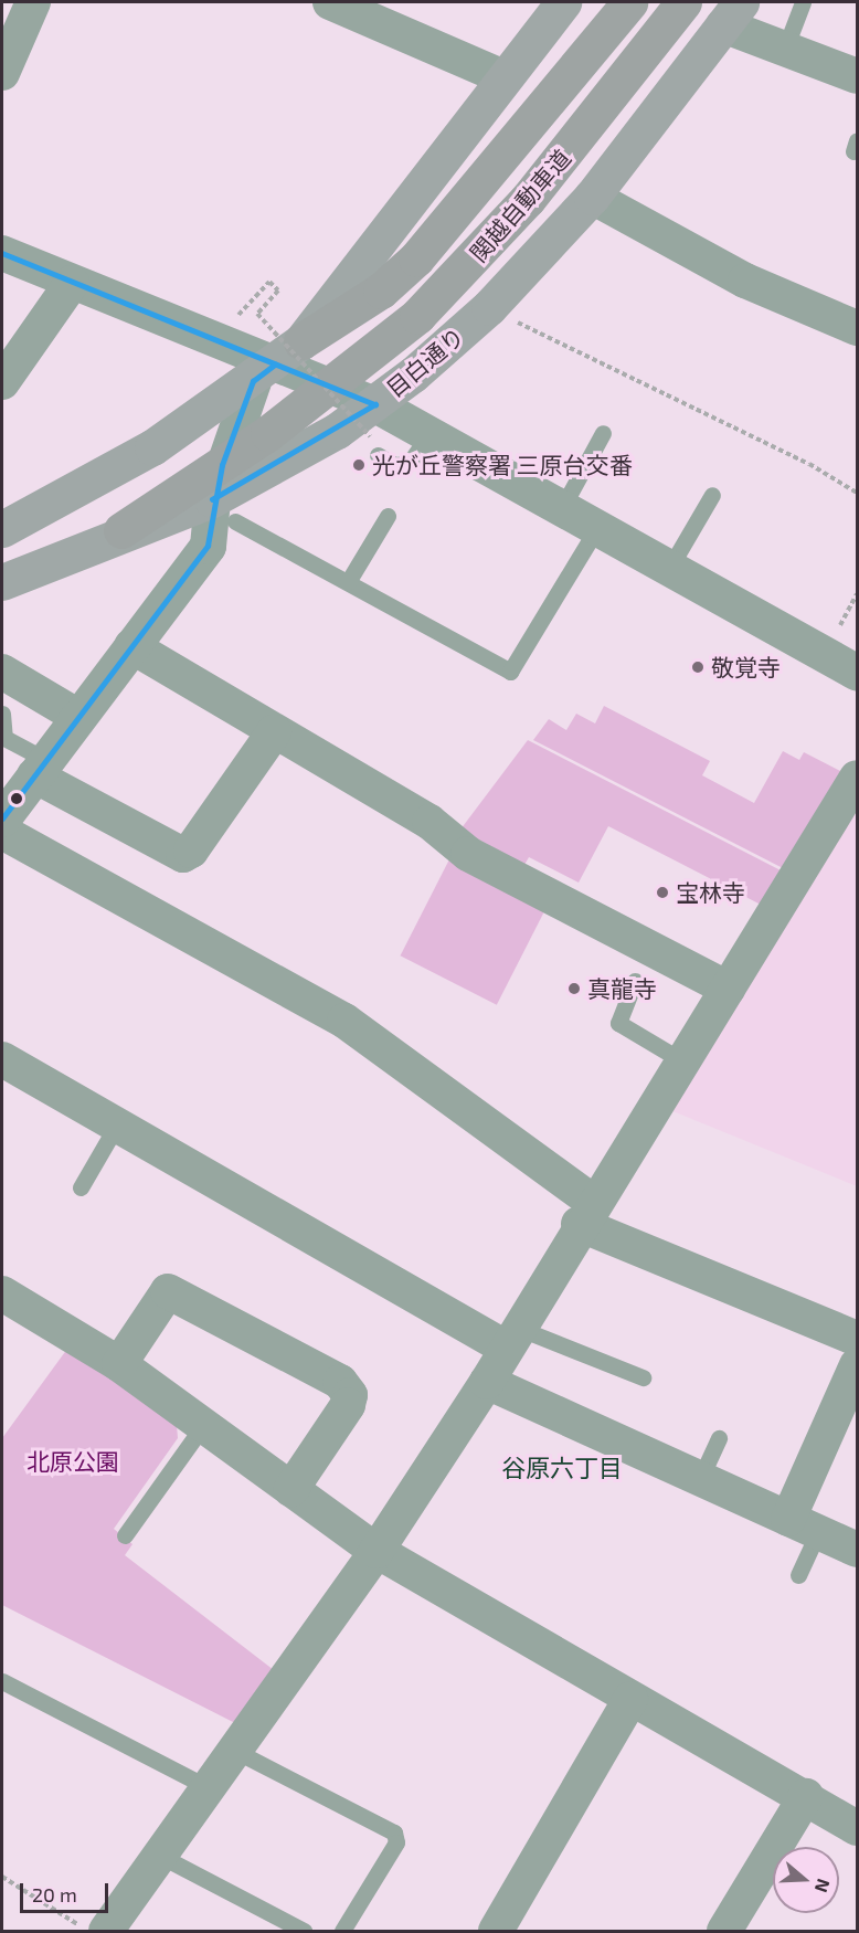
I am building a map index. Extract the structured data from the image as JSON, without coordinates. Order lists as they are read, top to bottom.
{
  "streets": {
    "highway": ["関越自動車道"],
    "main road": ["目白通り"]
  },
  "crossings": [
    ["関越自動車道", "目白通り"]
  ],
  "districts": ["谷原六丁目"],
  "parks": ["北原公園"],
  "places": [
    "光が丘警察署 三原台交番",
    "敬覚寺",
    "宝林寺",
    "真龍寺"
  ],
  "scale_bar": "20 m",
  "north": "right"
}
